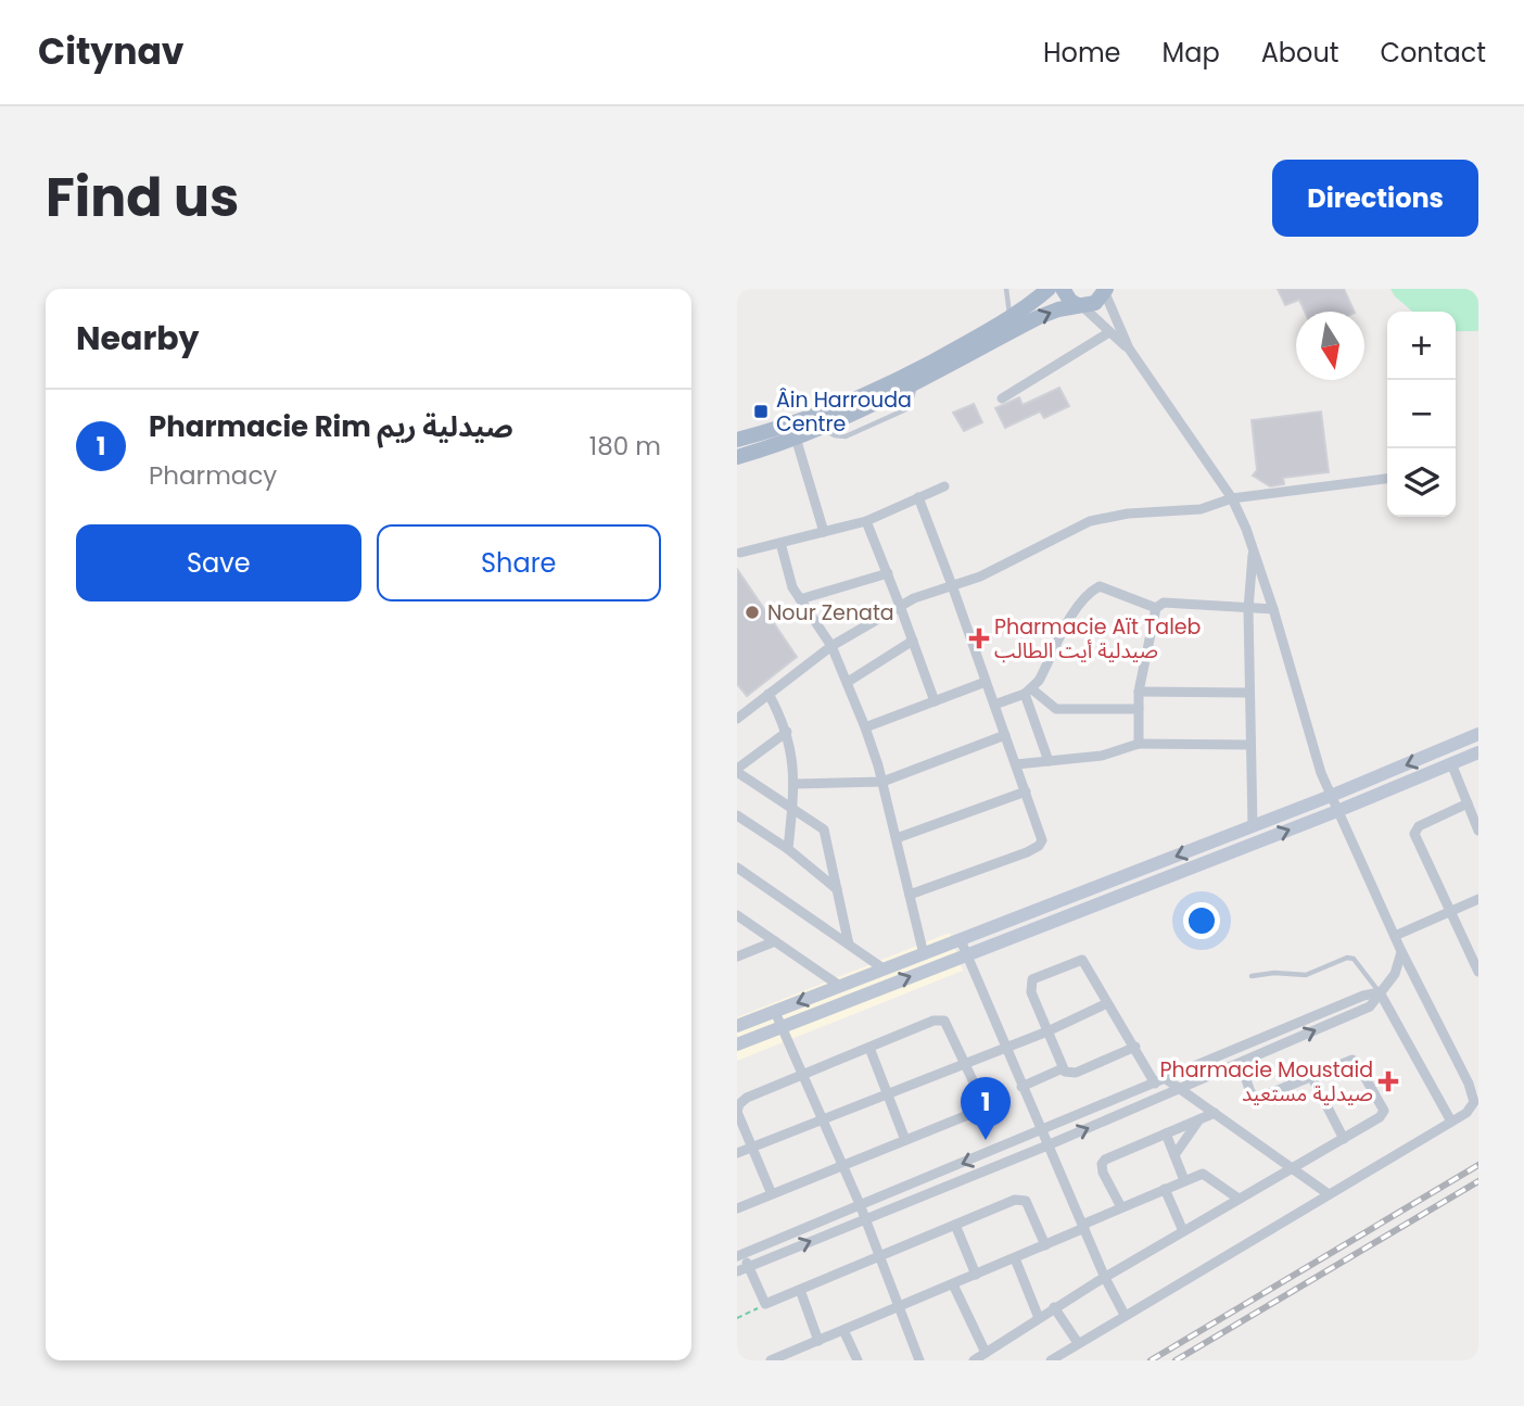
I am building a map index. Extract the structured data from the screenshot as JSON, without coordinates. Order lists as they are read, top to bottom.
{
  "places": {
    "transit": ["Âin Harrouda Centre"],
    "other": ["Nour Zenata"],
    "health": ["Pharmacie Aït Taleb صيدلية أيت الطالب", "Pharmacie Moustaid صيدلية مستعيد"]
  },
  "north": "bottom",
  "page": {
    "header": "Citynav",
    "nav": [
      "Home",
      "Map",
      "About",
      "Contact"
    ],
    "title": "Find us",
    "buttons": [
      "Directions",
      ["Save", "Share"]
    ],
    "heading": "Nearby",
    "map_buttons": ["+", "−"],
    "list": [
      {
        "mark": "1",
        "name": "Pharmacie Rim صيدلية ريم",
        "note": "Pharmacy",
        "value": "180 m"
      }
    ],
    "pins": "1"
  }
}
